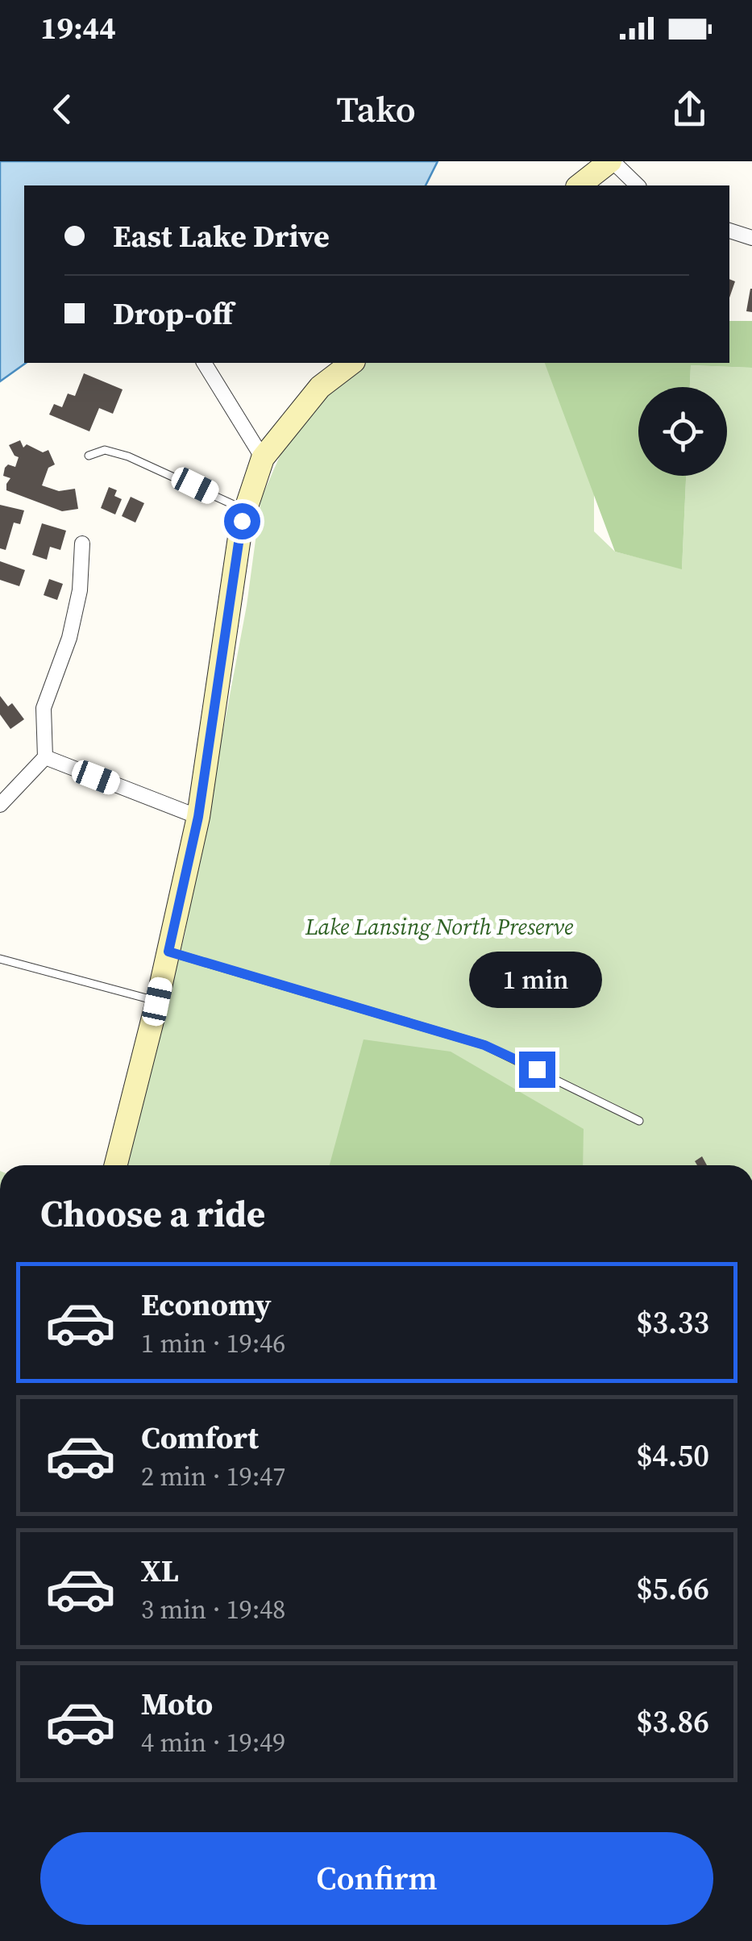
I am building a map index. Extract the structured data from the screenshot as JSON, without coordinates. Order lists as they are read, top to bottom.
{
  "parks": ["Lake Lansing North Preserve"],
  "page": {
    "status": "19:44",
    "header": "Tako",
    "banner": ["East Lake Drive", "Drop-off"],
    "bubble": "1 min",
    "heading": "Choose a ride",
    "list": [
      {
        "name": "Economy",
        "note": "1 min · 19:46",
        "value": "$3.33"
      },
      {
        "name": "Comfort",
        "note": "2 min · 19:47",
        "value": "$4.50"
      },
      {
        "name": "XL",
        "note": "3 min · 19:48",
        "value": "$5.66"
      },
      {
        "name": "Moto",
        "note": "4 min · 19:49",
        "value": "$3.86"
      }
    ],
    "buttons": "Confirm"
  }
}
